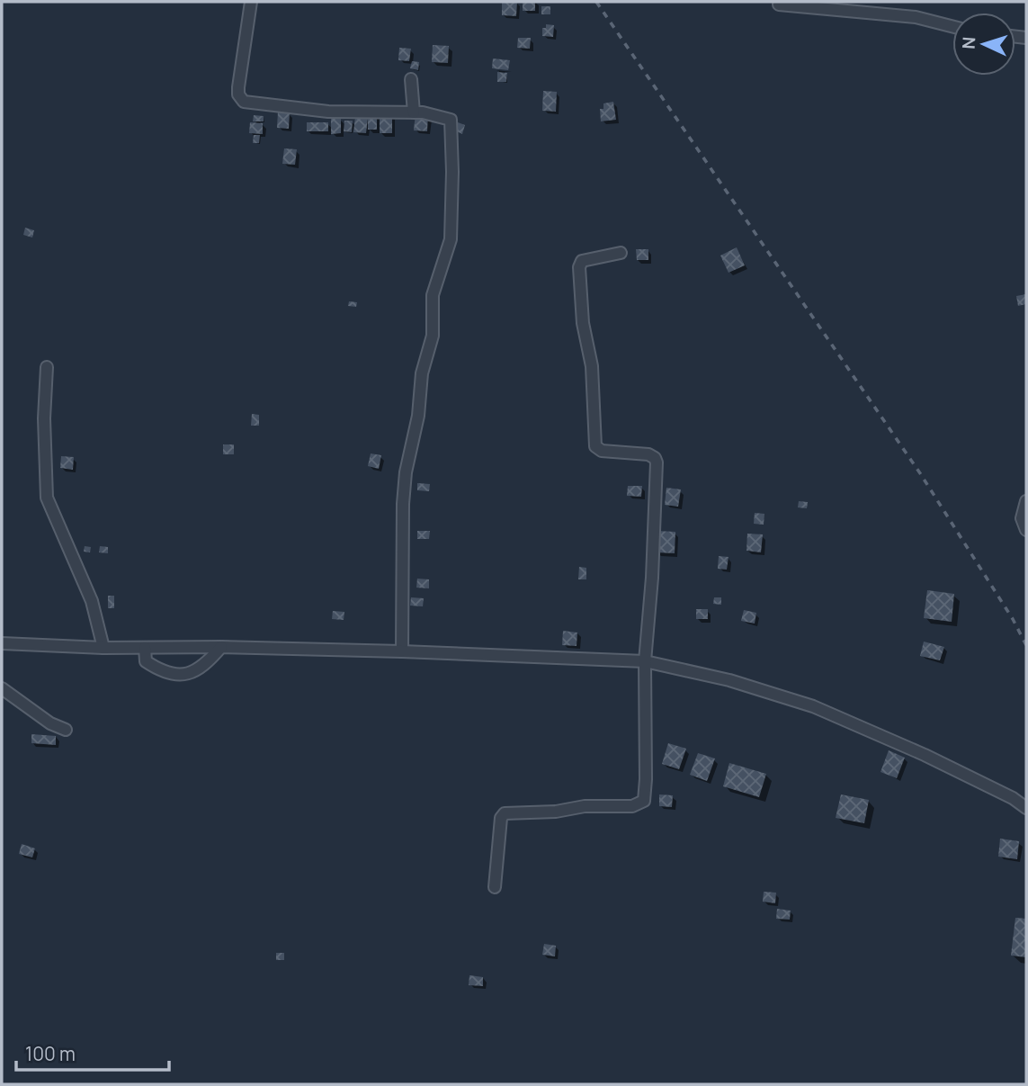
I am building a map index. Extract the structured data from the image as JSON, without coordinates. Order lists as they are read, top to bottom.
{
  "scale_bar": "100 m",
  "north": "left"
}
